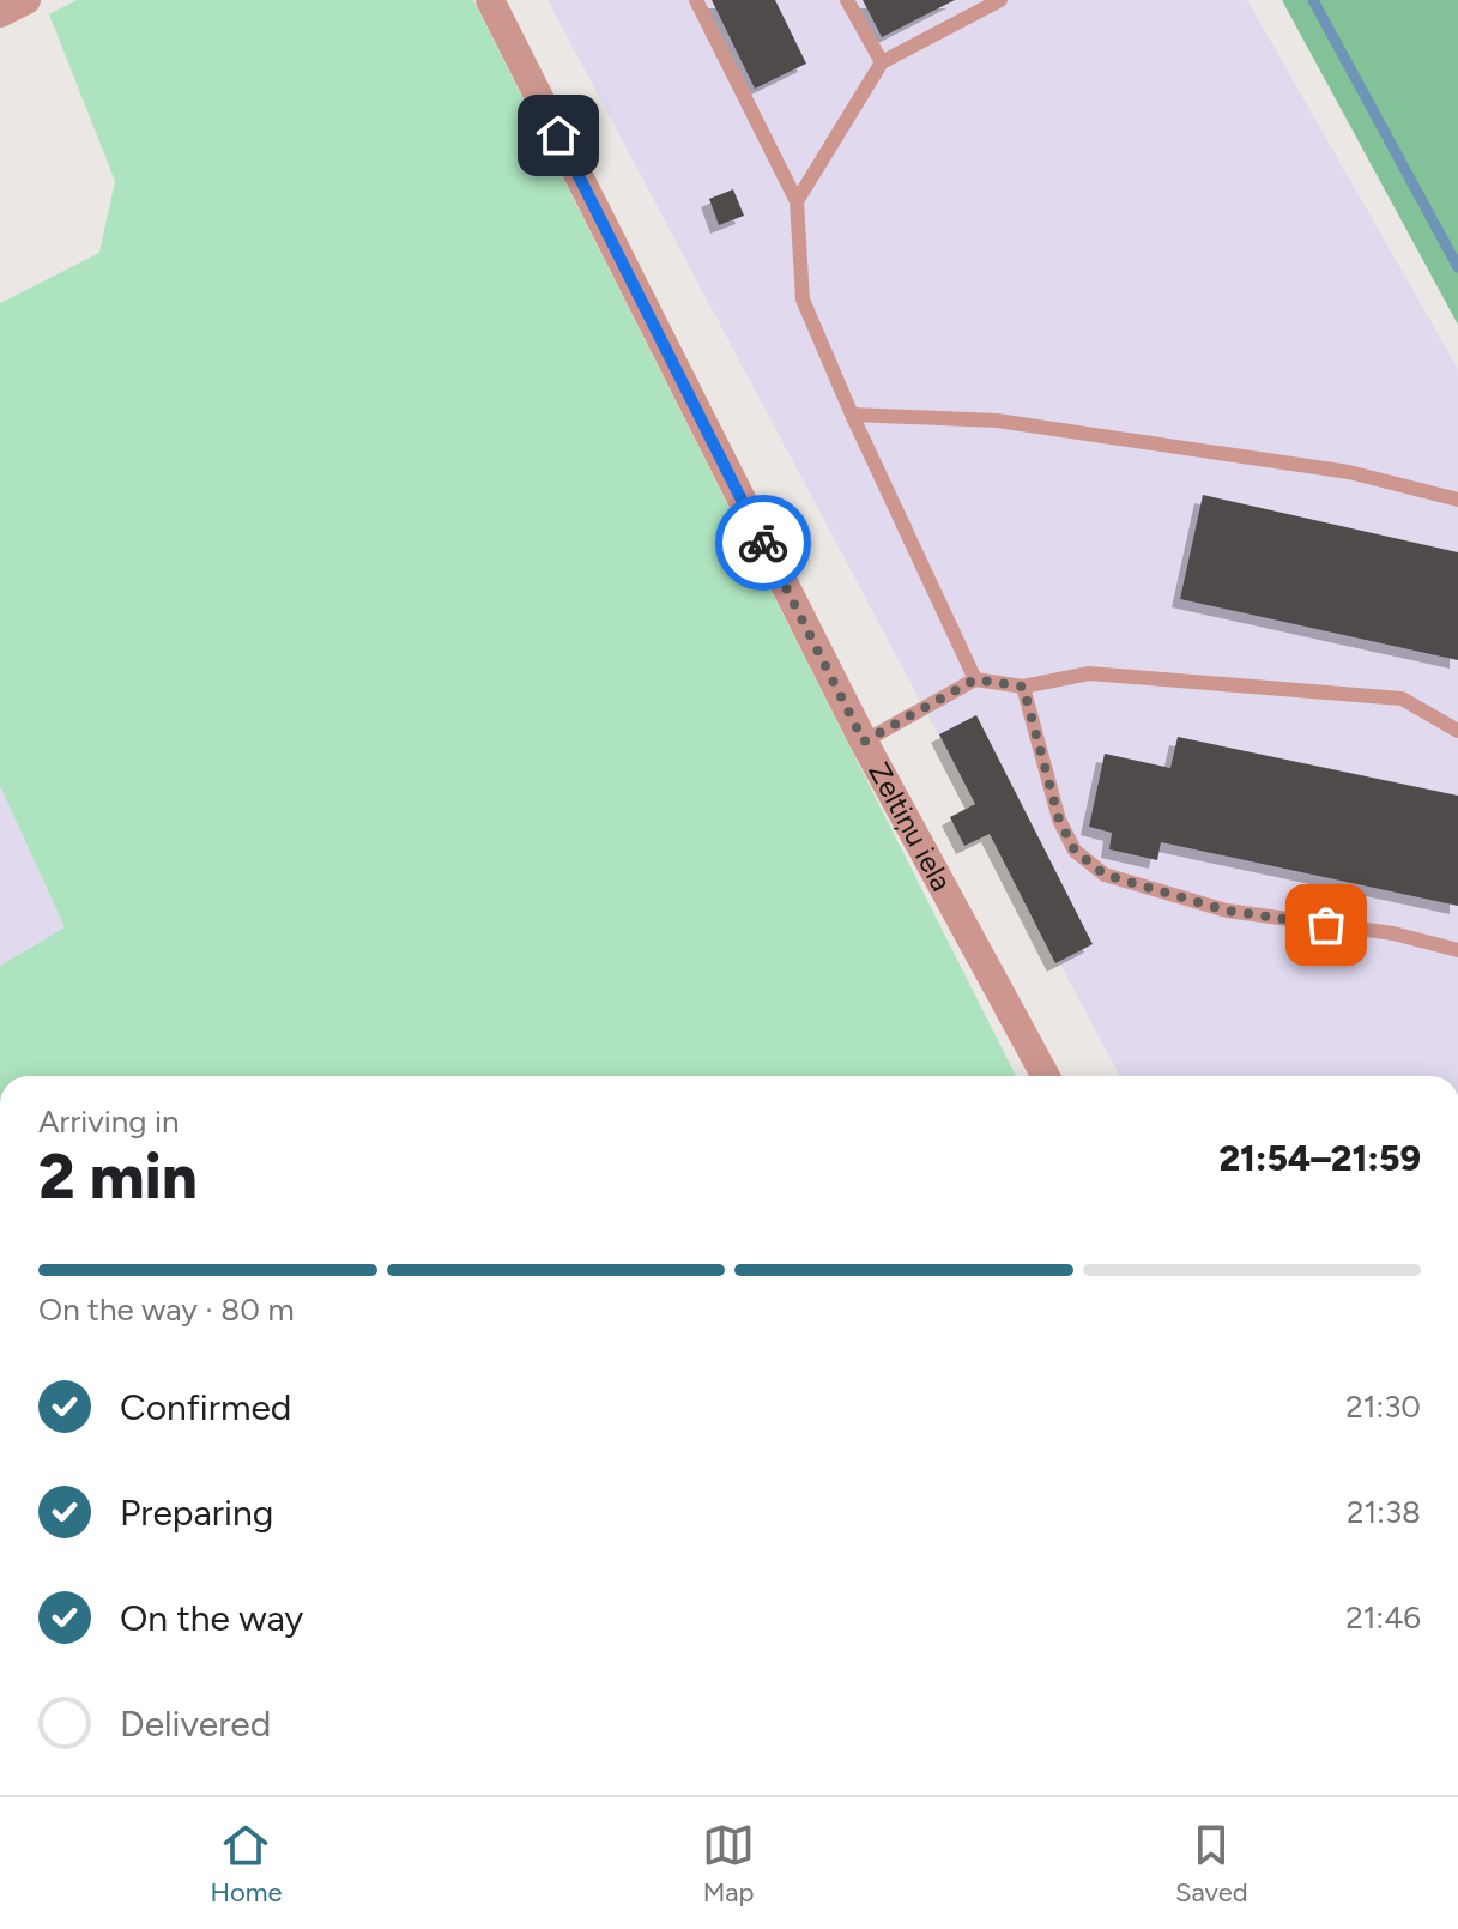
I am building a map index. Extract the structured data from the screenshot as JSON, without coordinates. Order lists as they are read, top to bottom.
{
  "streets": {
    "street": ["Zeltiņu iela"]
  },
  "page": {
    "heading": ["2 min", "Arriving in", "21:54–21:59"],
    "bar": "On the way · 80 m",
    "list": [
      ["Confirmed", "21:30"],
      ["Preparing", "21:38"],
      ["On the way", "21:46"],
      "Delivered"
    ],
    "tabs": ["Home", "Map", "Saved"]
  }
}
